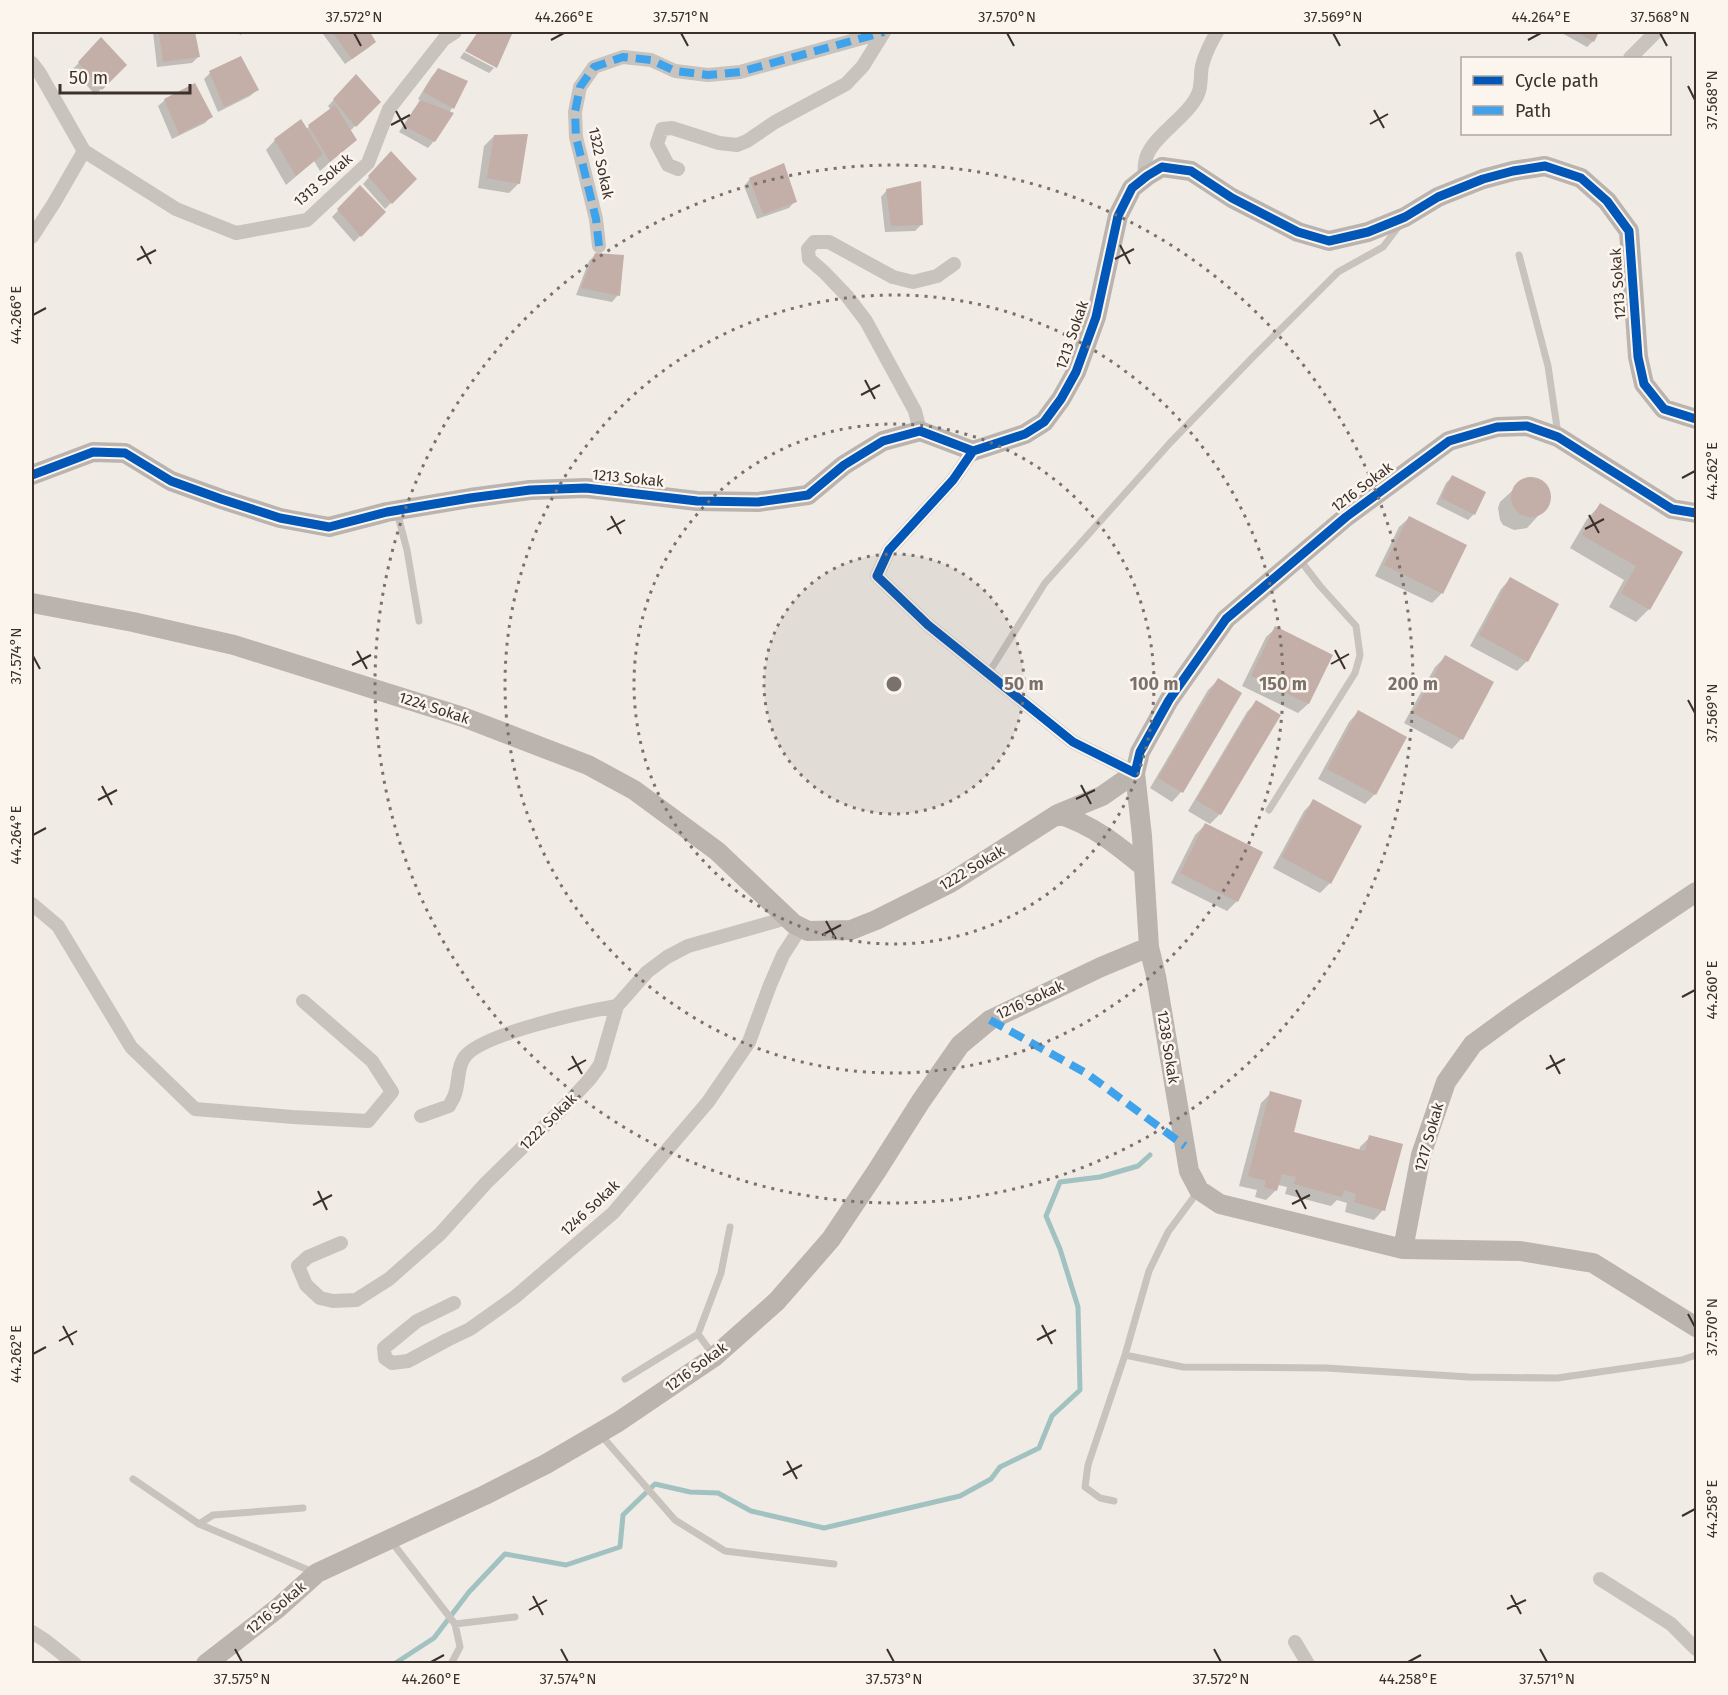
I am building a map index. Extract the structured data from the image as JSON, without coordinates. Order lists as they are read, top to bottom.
{
  "streets": {
    "street": [
      "1322 Sokak",
      "1313 Sokak",
      "1213 Sokak",
      "1216 Sokak",
      "1224 Sokak",
      "1222 Sokak",
      "1238 Sokak",
      "1217 Sokak",
      "1246 Sokak"
    ]
  },
  "crossings": [
    ["1216 Sokak", "1222 Sokak"],
    ["1216 Sokak", "1238 Sokak"],
    ["1224 Sokak", "1222 Sokak"],
    ["1224 Sokak", "1246 Sokak"],
    ["1222 Sokak", "1246 Sokak"]
  ],
  "legend": ["Cycle path", "Path"],
  "scale_bar": "50 m",
  "coordinates": [
    "37.572°N",
    "44.266°E",
    "37.571°N",
    "37.570°N",
    "37.569°N",
    "44.264°E",
    "37.568°N",
    "44.262°E",
    "37.574°N",
    "44.260°E",
    "44.258°E",
    "37.575°N",
    "37.573°N"
  ],
  "rings": [
    "50 m",
    "100 m",
    "150 m",
    "200 m"
  ]
}
